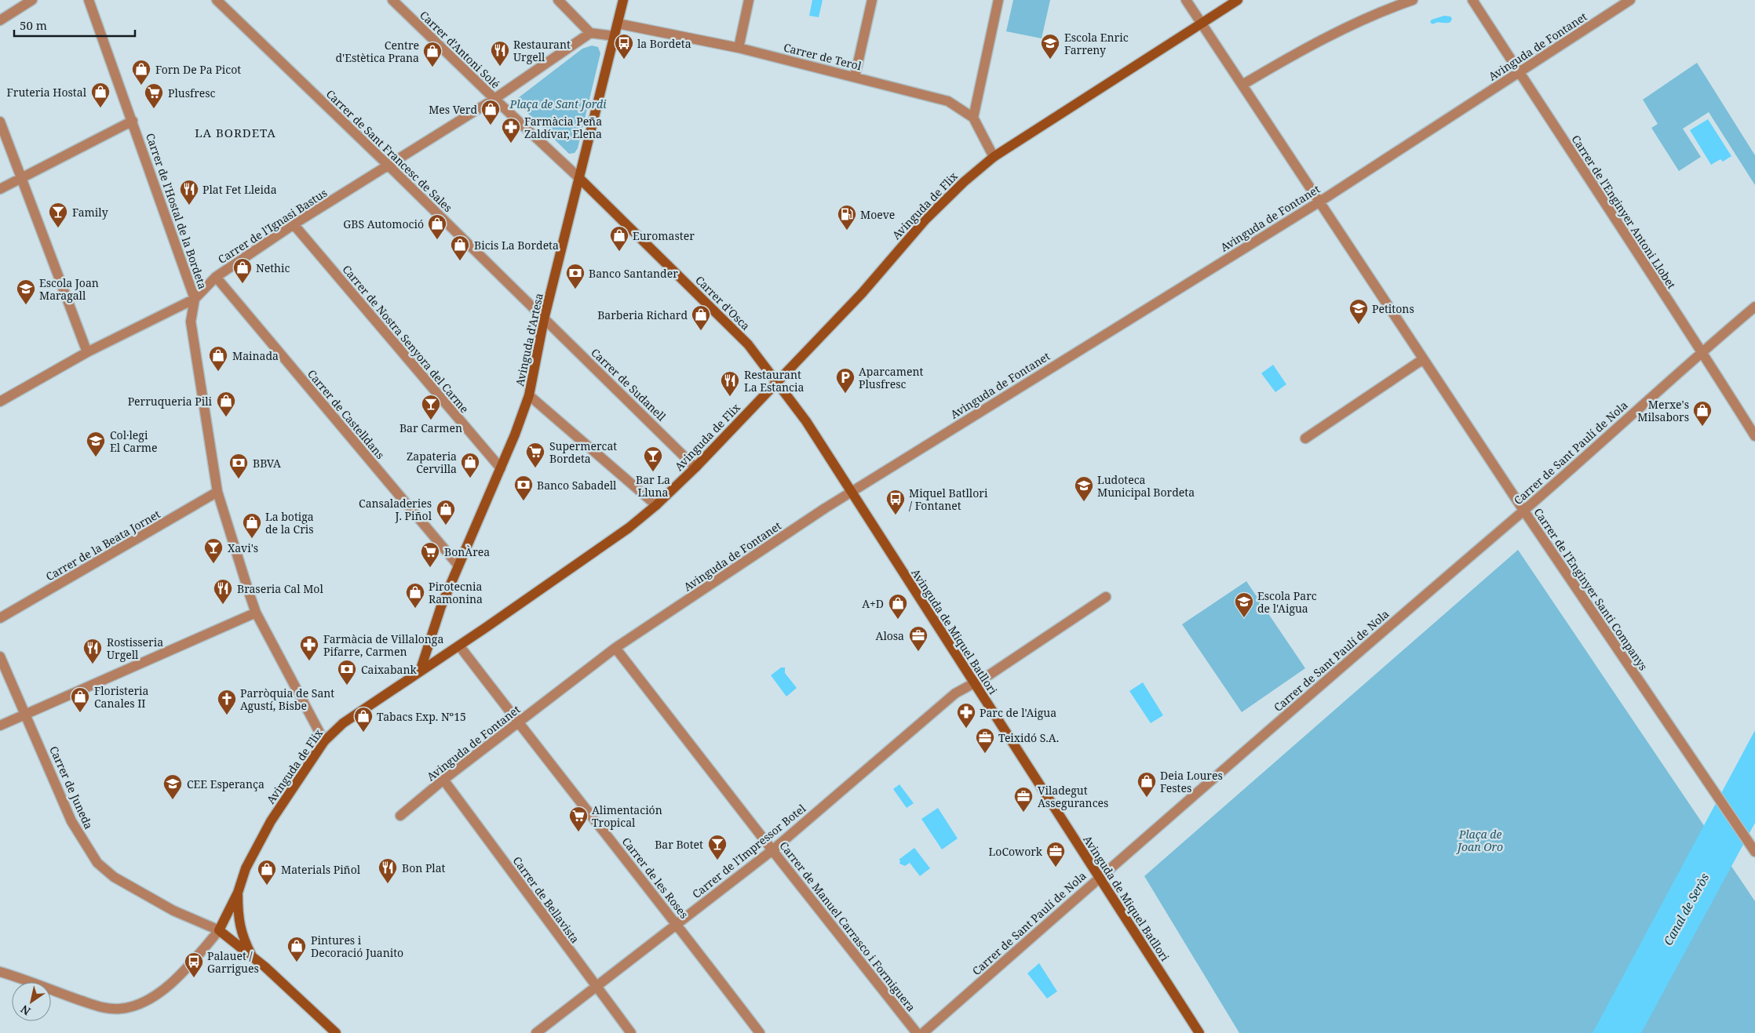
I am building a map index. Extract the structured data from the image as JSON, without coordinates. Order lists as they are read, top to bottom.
{
  "streets": {
    "main road": [
      "Avinguda de Flix",
      "Carrer d'Osca",
      "Avinguda d'Artesa",
      "Avinguda de Miquel Batllori"
    ],
    "street": [
      "Avinguda de Fontanet",
      "Carrer d'Antoni Solé",
      "Carrer de Terol",
      "Carrer de Sant Francesc de Sales",
      "Carrer de l'Hostal de la Bordeta",
      "Carrer de l'Enginyer Antoni Llobet",
      "Carrer de l'Ignasi Bastus",
      "Carrer de Nostra Senyora del Carme",
      "Carrer de Sudanell",
      "Carrer de Castelldans",
      "Carrer de Sant Paulí de Nola",
      "Carrer de la Beata Jornet",
      "Carrer de l'Enginyer Santi Companys",
      "Carrer de Juneda",
      "Carrer de l'Impressor Botel",
      "Carrer de les Roses",
      "Carrer de Bellavista",
      "Carrer de Manuel Carrasco i Formiguera"
    ]
  },
  "crossings": [
    ["Avinguda de Fontanet", "Carrer de l'Enginyer Antoni Llobet"],
    ["Avinguda de Fontanet", "Carrer de l'Enginyer Santi Companys"],
    ["Avinguda de Fontanet", "Avinguda de Miquel Batllori"],
    ["Avinguda de Fontanet", "Carrer de les Roses"],
    ["Avinguda de Fontanet", "Carrer de Bellavista"],
    ["Avinguda de Fontanet", "Carrer de Manuel Carrasco i Formiguera"],
    ["Carrer d'Antoni Solé", "Carrer de l'Ignasi Bastus"],
    ["Carrer de Terol", "Avinguda de Flix"],
    ["Carrer de Terol", "Avinguda d'Artesa"],
    ["Carrer de Sant Francesc de Sales", "Carrer de l'Ignasi Bastus"],
    ["Carrer de Sant Francesc de Sales", "Avinguda d'Artesa"],
    ["Carrer de Sant Francesc de Sales", "Carrer de Sudanell"],
    ["Avinguda de Flix", "Carrer de l'Hostal de la Bordeta"],
    ["Avinguda de Flix", "Carrer d'Osca"],
    ["Avinguda de Flix", "Avinguda d'Artesa"],
    ["Avinguda de Flix", "Carrer de Sudanell"],
    ["Avinguda de Flix", "Carrer de l'Enginyer Santi Companys"],
    ["Avinguda de Flix", "Avinguda de Miquel Batllori"],
    ["Avinguda de Flix", "Carrer de les Roses"],
    ["Carrer de l'Hostal de la Bordeta", "Carrer de l'Ignasi Bastus"],
    ["Carrer de l'Hostal de la Bordeta", "Carrer de la Beata Jornet"],
    ["Carrer de l'Enginyer Antoni Llobet", "Carrer de Sant Paulí de Nola"],
    ["Carrer de l'Ignasi Bastus", "Carrer de Nostra Senyora del Carme"],
    ["Carrer de l'Ignasi Bastus", "Carrer de Castelldans"],
    ["Carrer d'Osca", "Avinguda d'Artesa"],
    ["Carrer d'Osca", "Avinguda de Miquel Batllori"],
    ["Carrer de Nostra Senyora del Carme", "Avinguda d'Artesa"],
    ["Avinguda d'Artesa", "Carrer de Sudanell"],
    ["Avinguda d'Artesa", "Carrer de Castelldans"],
    ["Carrer de Sant Paulí de Nola", "Carrer de l'Enginyer Santi Companys"],
    ["Carrer de Sant Paulí de Nola", "Avinguda de Miquel Batllori"],
    ["Avinguda de Miquel Batllori", "Carrer de l'Impressor Botel"],
    ["Carrer de l'Impressor Botel", "Carrer de les Roses"],
    ["Carrer de l'Impressor Botel", "Carrer de Bellavista"],
    ["Carrer de l'Impressor Botel", "Carrer de Manuel Carrasco i Formiguera"]
  ],
  "districts": ["LA BORDETA"],
  "water": ["Canal de Seròs"],
  "parks": ["Plaça de Sant Jordi", "Plaça de Joan Oro"],
  "places": {
    "bus stop": ["la Bordeta", "Miquel Batllori / Fontanet", "Palauet / Garrigues"],
    "school or university": [
      "Escola Enric Farreny",
      "Escola Joan Maragall",
      "Petitons",
      "Col·legi El Carme",
      "Ludoteca Municipal Bordeta",
      "Escola Parc de l'Aigua",
      "CEE Esperança"
    ],
    "restaurant": [
      "Restaurant Urgell",
      "Plat Fet Lleida",
      "Restaurant La Estancia",
      "Braseria Cal Mol",
      "Rostisseria Urgell",
      "Bon Plat"
    ],
    "shop": [
      "Centre d'Estètica Prana",
      "Forn De Pa Picot",
      "Fruteria Hostal",
      "Mes Verd",
      "GBS Automoció",
      "Euromaster",
      "Bicis La Bordeta",
      "Nethic",
      "Barberia Richard",
      "Mainada",
      "Perruqueria Pili",
      "Merxe's Milsabors",
      "Zapateria Cervilla",
      "Cansaladeries J. Piñol",
      "La botiga de la Cris",
      "Pirotecnia Ramonina",
      "A+D",
      "Floristeria Canales II",
      "Tabacs Exp. Nº15",
      "Deia Loures Festes",
      "Materials Piñol",
      "Pintures i Decoració Juanito"
    ],
    "supermarket": [
      "Plusfresc",
      "Supermercat Bordeta",
      "BonÀrea",
      "Alimentación Tropical"
    ],
    "pharmacy": ["Farmàcia Peña Zaldívar, Elena", "Farmàcia de Villalonga Pifarre, Carmen", "Parc de l'Aigua"],
    "bar": [
      "Family",
      "Bar Carmen",
      "Bar La Lluna",
      "Xavi's",
      "Bar Botet"
    ],
    "fuel station": ["Moeve"],
    "bank": [
      "Banco Santander",
      "BBVA",
      "Banco Sabadell",
      "Caixabank"
    ],
    "parking": ["Aparcament Plusfresc"],
    "office": [
      "Alosa",
      "Teixidó S.A.",
      "Viladegut Assegurances",
      "LoCowork"
    ],
    "church": ["Parròquia de Sant Agustí, Bisbe"]
  },
  "scale_bar": "50 m",
  "north": "bottom left"
}
